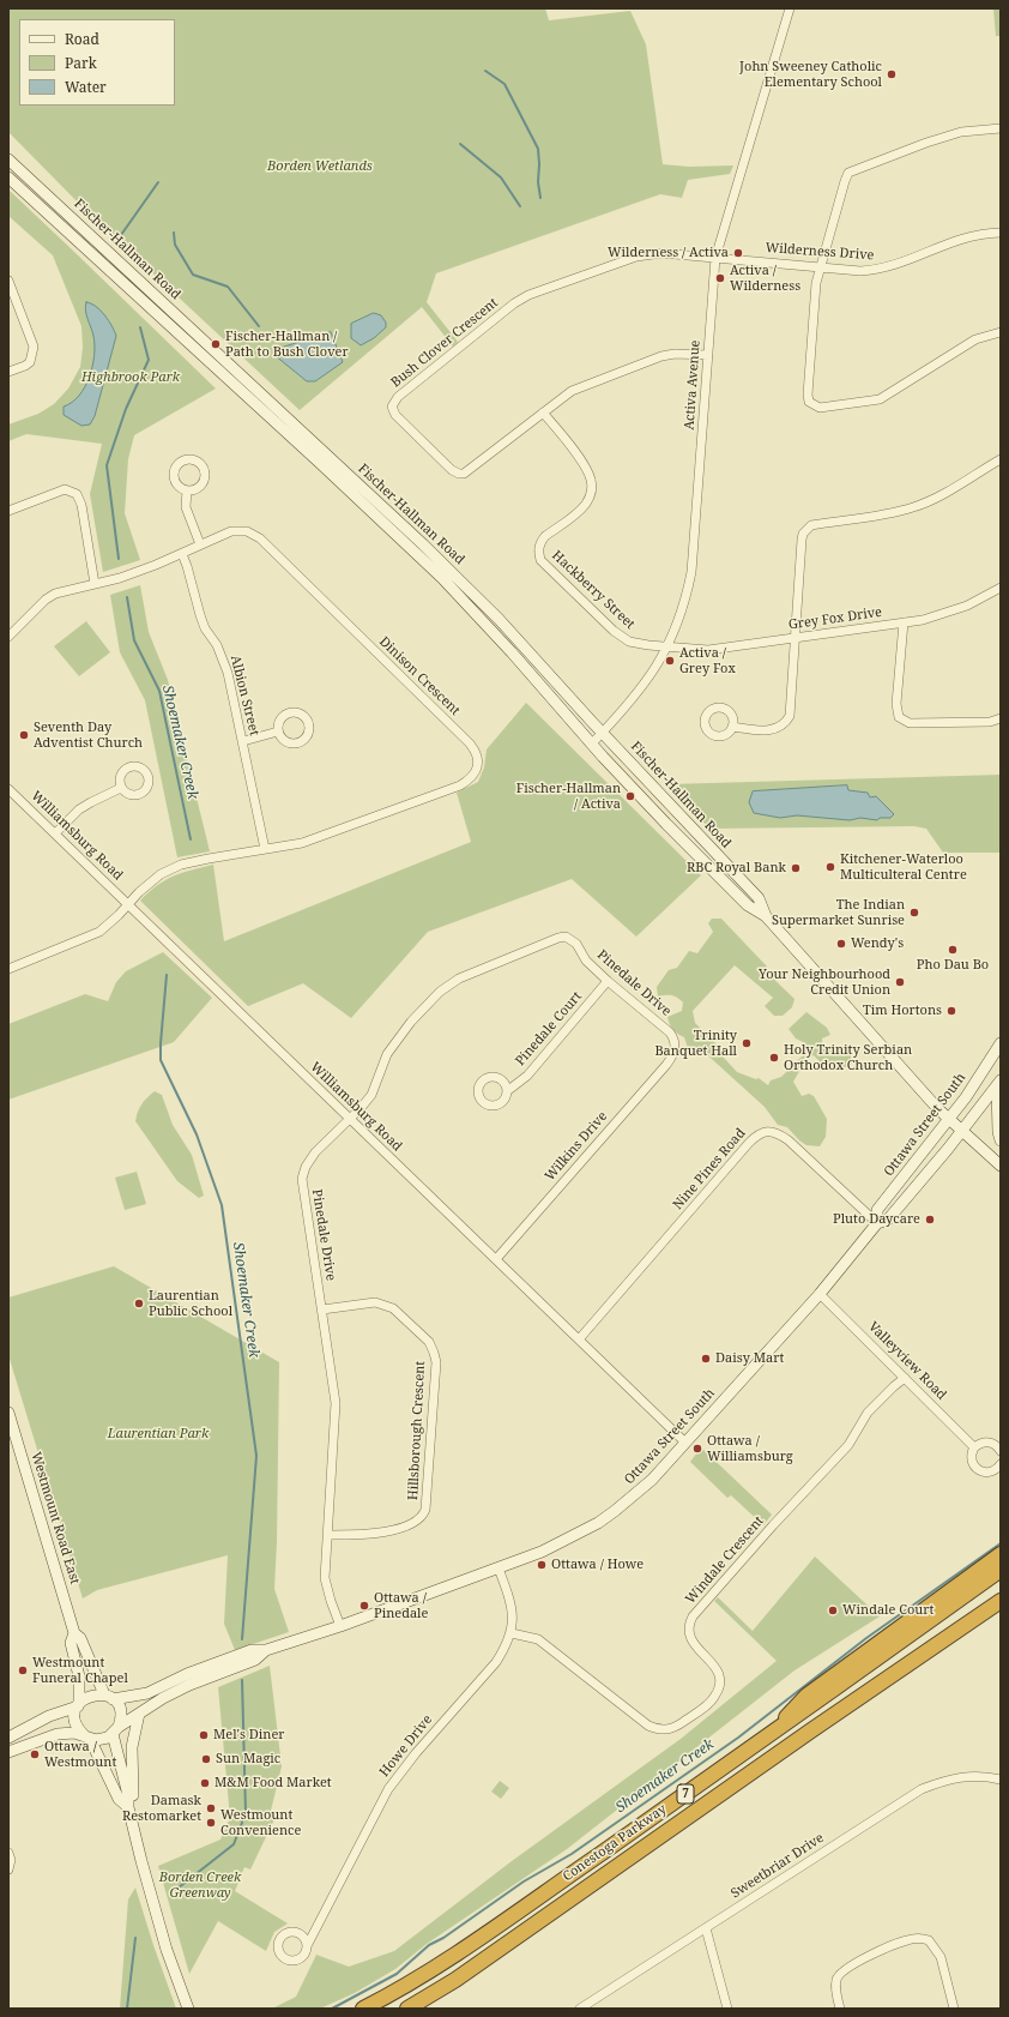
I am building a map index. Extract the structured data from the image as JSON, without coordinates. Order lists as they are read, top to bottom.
{
  "streets": {
    "highway": ["7", "Conestoga Parkway"],
    "main road": ["Fischer-Hallman Road", "Ottawa Street South", "Westmount Road East"],
    "street": [
      "Wilderness Drive",
      "Bush Clover Crescent",
      "Activa Avenue",
      "Hackberry Street",
      "Grey Fox Drive",
      "Dinison Crescent",
      "Albion Street",
      "Williamsburg Road",
      "Pinedale Drive",
      "Pinedale Court",
      "Wilkins Drive",
      "Nine Pines Road",
      "Valleyview Road",
      "Hillsborough Crescent",
      "Windale Crescent",
      "Howe Drive",
      "Sweetbriar Drive"
    ]
  },
  "crossings": [
    ["Fischer-Hallman Road", "Activa Avenue"],
    ["Fischer-Hallman Road", "Ottawa Street South"],
    ["Wilderness Drive", "Bush Clover Crescent"],
    ["Wilderness Drive", "Activa Avenue"],
    ["Bush Clover Crescent", "Activa Avenue"],
    ["Bush Clover Crescent", "Hackberry Street"],
    ["Activa Avenue", "Hackberry Street"],
    ["Activa Avenue", "Grey Fox Drive"],
    ["Hackberry Street", "Grey Fox Drive"],
    ["Dinison Crescent", "Albion Street"],
    ["Dinison Crescent", "Williamsburg Road"],
    ["Williamsburg Road", "Pinedale Drive"],
    ["Williamsburg Road", "Ottawa Street South"],
    ["Williamsburg Road", "Wilkins Drive"],
    ["Williamsburg Road", "Nine Pines Road"],
    ["Pinedale Drive", "Pinedale Court"],
    ["Pinedale Drive", "Ottawa Street South"],
    ["Pinedale Drive", "Wilkins Drive"],
    ["Pinedale Drive", "Hillsborough Crescent"],
    ["Ottawa Street South", "Nine Pines Road"],
    ["Ottawa Street South", "Valleyview Road"],
    ["Valleyview Road", "Windale Crescent"],
    ["Windale Crescent", "Howe Drive"]
  ],
  "water": ["Shoemaker Creek"],
  "parks": [
    "Borden Wetlands",
    "Highbrook Park",
    "Laurentian Park",
    "Borden Creek Greenway"
  ],
  "places": [
    "John Sweeney Catholic Elementary School",
    "Wilderness / Activa",
    "Activa / Wilderness",
    "Fischer-Hallman / Path to Bush Clover",
    "Activa / Grey Fox",
    "Seventh Day Adventist Church",
    "Fischer-Hallman / Activa",
    "Kitchener-Waterloo Multiculteral Centre",
    "RBC Royal Bank",
    "The Indian Supermarket Sunrise",
    "Wendy's",
    "Pho Dau Bo",
    "Your Neighbourhood Credit Union",
    "Tim Hortons",
    "Trinity Banquet Hall",
    "Holy Trinity Serbian Orthodox Church",
    "Pluto Daycare",
    "Laurentian Public School",
    "Daisy Mart",
    "Ottawa / Williamsburg",
    "Ottawa / Howe",
    "Ottawa / Pinedale",
    "Windale Court",
    "Westmount Funeral Chapel",
    "Mel's Diner",
    "Ottawa / Westmount",
    "Sun Magic",
    "M&M Food Market",
    "Damask Restomarket",
    "Westmount Convenience"
  ],
  "legend": ["Road", "Park", "Water"]
}
